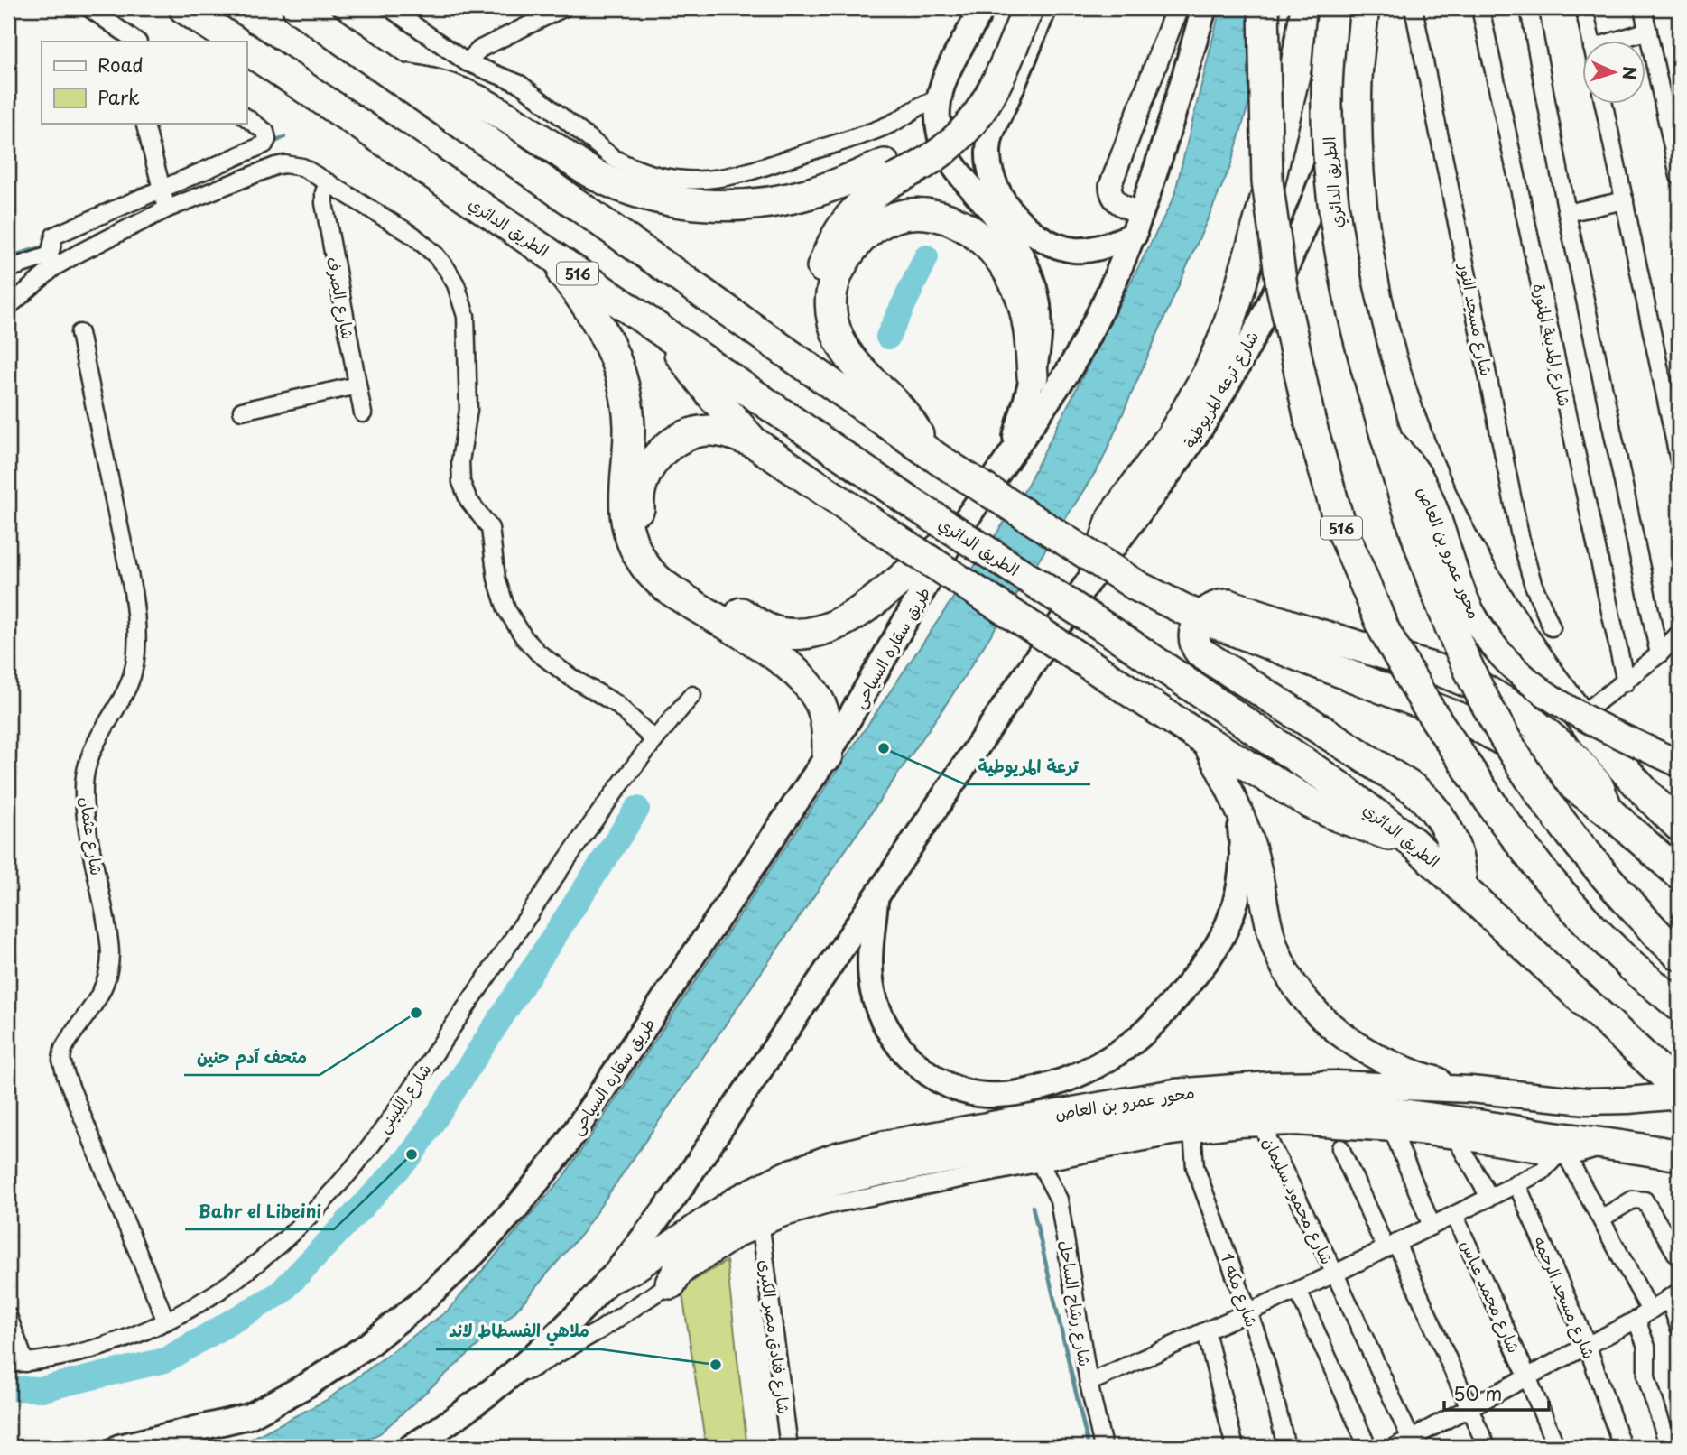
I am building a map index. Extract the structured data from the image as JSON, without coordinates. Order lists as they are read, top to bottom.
{
  "streets": {
    "highway": ["الطريق الدائري", "516"],
    "main road": ["شارع ترعه المريوطية", "محور عمرو بن العاص", "طريق سقاره السياحى"],
    "street": [
      "شارع الصرف",
      "شارع مسجد النور",
      "شارع المدينة المنورة",
      "شارع عثمان",
      "شارع اللبينى",
      "شارع محمود سليمان",
      "شارع مكه 1",
      "شارع محمد عباس",
      "شارع مسجد الرحمه",
      "شارع رشاح الساحل",
      "شارع فنادق مصر الكبرى"
    ]
  },
  "crossings": [
    ["الطريق الدائري", "محور عمرو بن العاص"],
    ["شارع عثمان", "شارع اللبينى"]
  ],
  "places": [
    "ترعة المريوطية",
    "متحف آدم حنين",
    "Bahr el Libeini",
    "ملاهي الفسطاط لاند"
  ],
  "legend": ["Road", "Park"],
  "scale_bar": "50 m",
  "north": "right"
}
